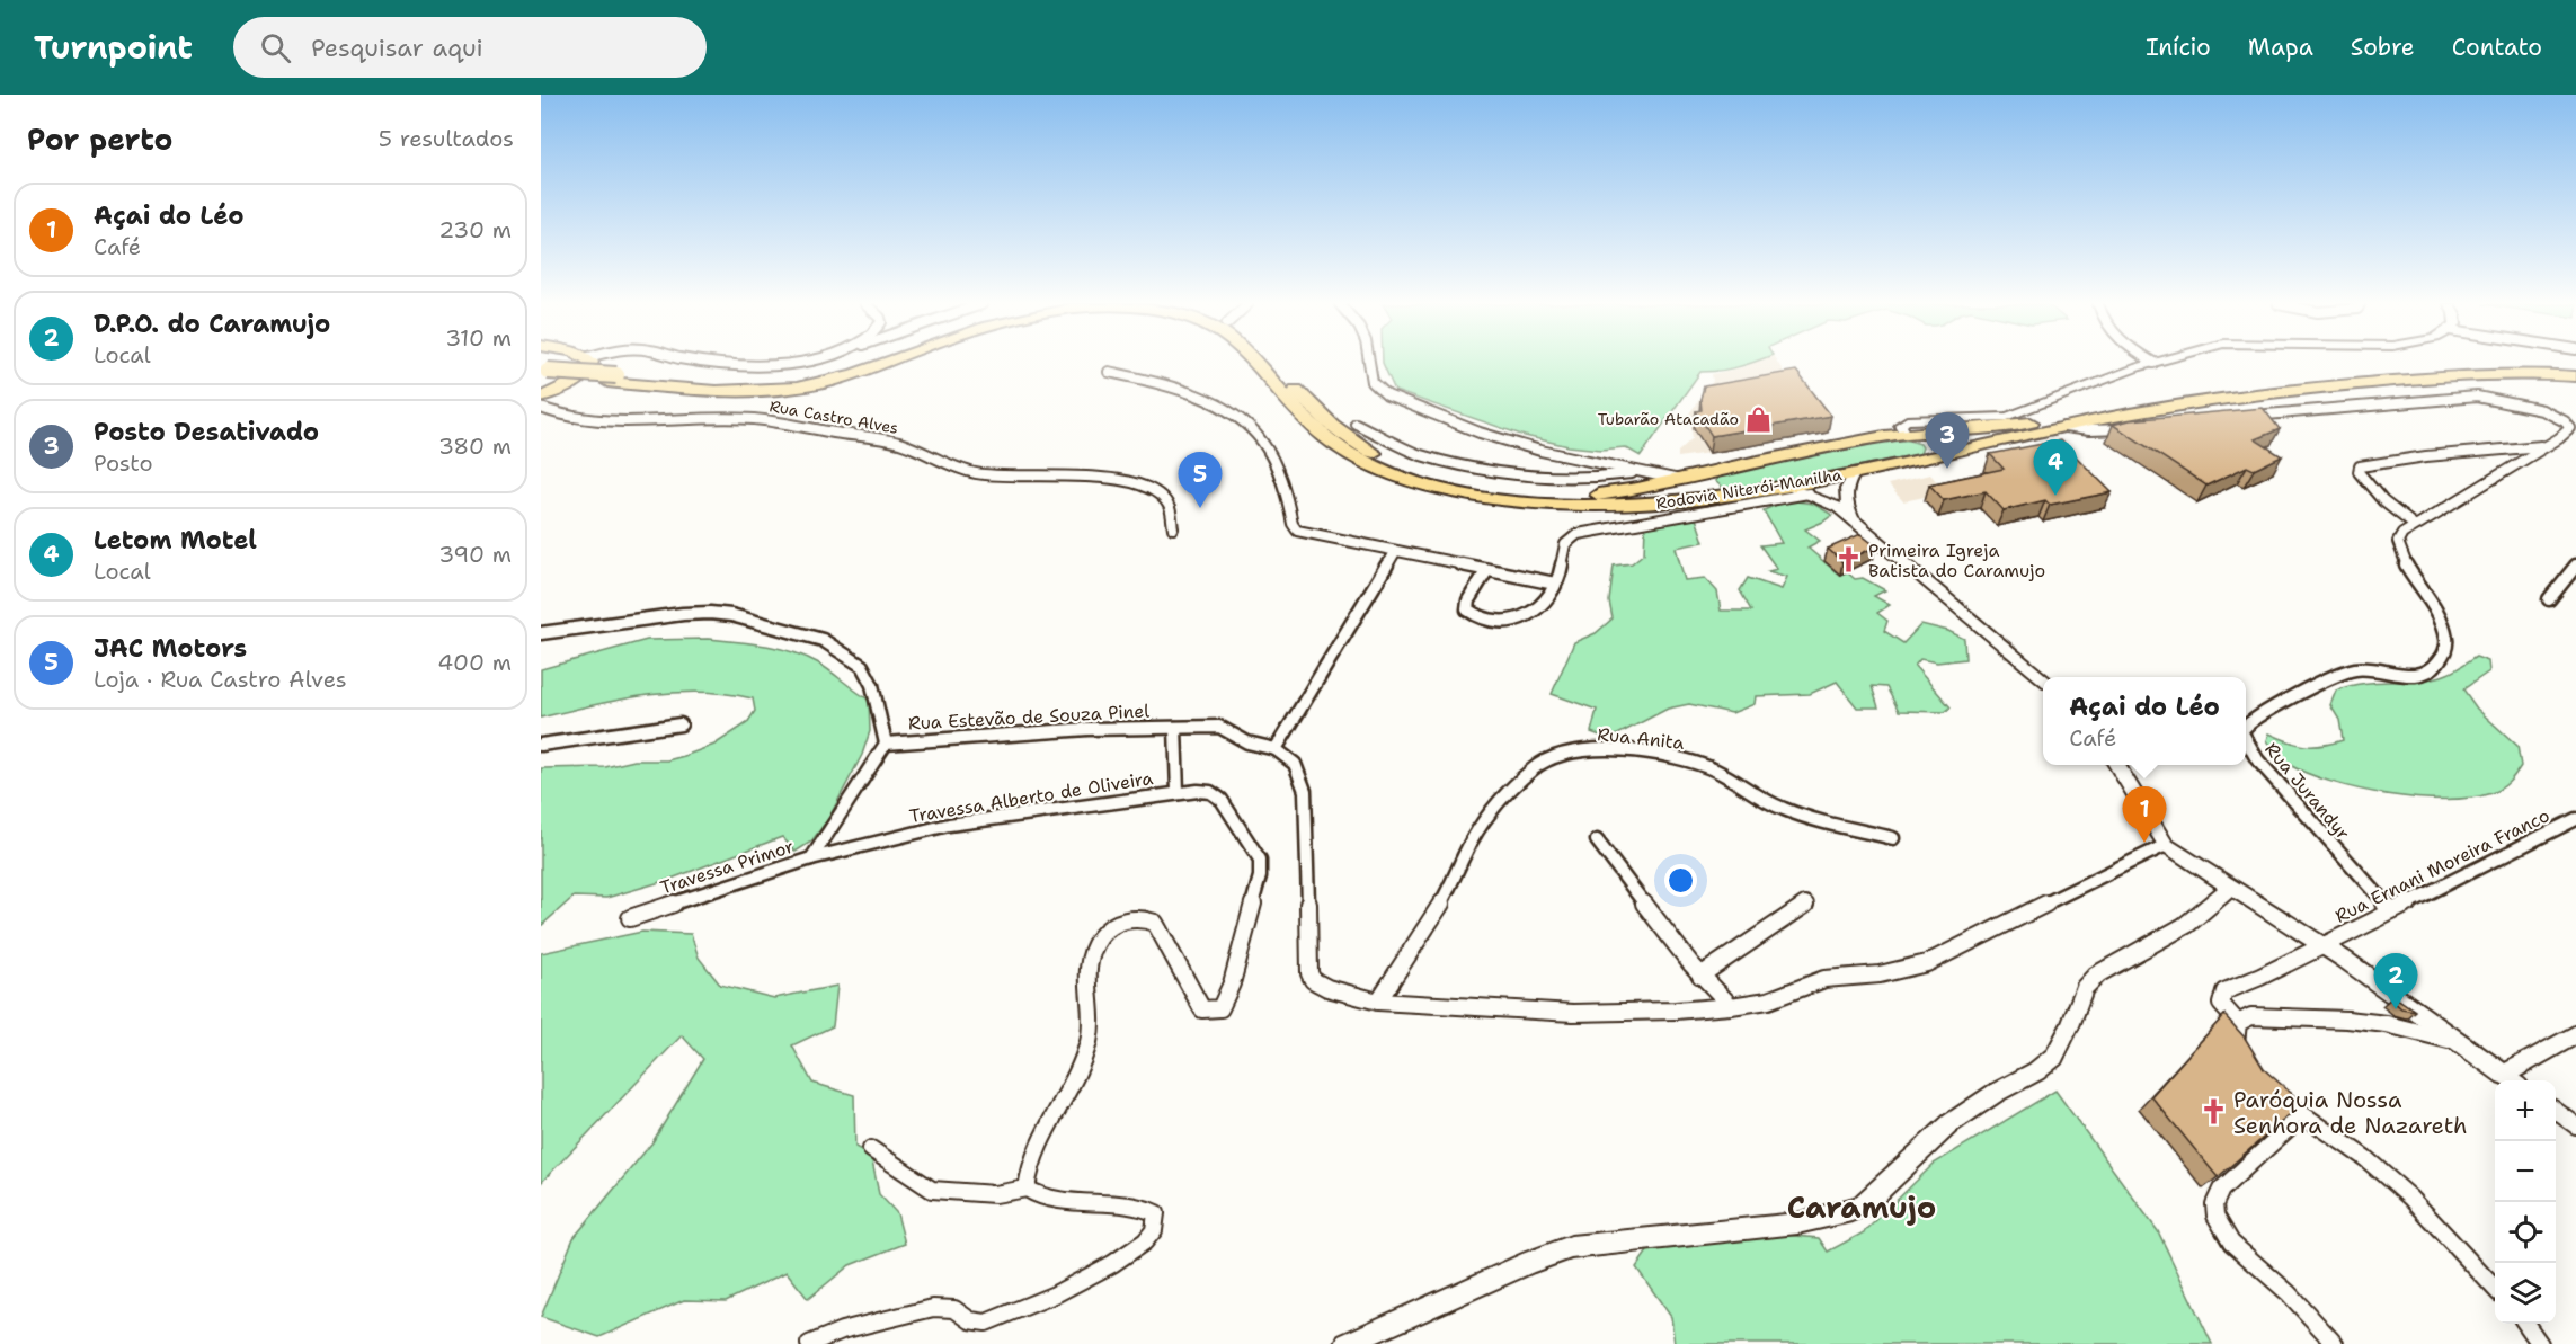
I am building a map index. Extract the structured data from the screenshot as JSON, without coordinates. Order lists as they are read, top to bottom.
{
  "streets": {
    "highway": ["Rodovia Niterói-Manilha"],
    "street": [
      "Rua Castro Alves",
      "Rua Estevão de Souza Pinel",
      "Rua Anita",
      "Rua Jurandyr",
      "Travessa Alberto de Oliveira",
      "Rua Ernani Moreira Franco",
      "Travessa Primor"
    ]
  },
  "crossings": [
    ["Rua Estevão de Souza Pinel", "Travessa Alberto de Oliveira"],
    ["Rua Estevão de Souza Pinel", "Travessa Primor"],
    ["Rua Jurandyr", "Rua Ernani Moreira Franco"],
    ["Travessa Alberto de Oliveira", "Travessa Primor"]
  ],
  "districts": ["Caramujo"],
  "places": {
    "shop": ["Tubarão Atacadão"],
    "church": ["Primeira Igreja Batista do Caramujo", "Paróquia Nossa Senhora de Nazareth"]
  },
  "page": {
    "header": "Turnpoint",
    "search": "Pesquisar aqui",
    "nav": [
      "Início",
      "Mapa",
      "Sobre",
      "Contato"
    ],
    "heading": ["Por perto", "5 resultados"],
    "list": [
      {
        "mark": "1",
        "name": "Açai do Léo",
        "note": "Café",
        "value": "230 m"
      },
      {
        "mark": "2",
        "name": "D.P.O. do Caramujo",
        "note": "Local",
        "value": "310 m"
      },
      {
        "mark": "3",
        "name": "Posto Desativado",
        "note": "Posto",
        "value": "380 m"
      },
      {
        "mark": "4",
        "name": "Letom Motel",
        "note": "Local",
        "value": "390 m"
      },
      {
        "mark": "5",
        "name": "JAC Motors",
        "note": "Loja · Rua Castro Alves",
        "value": "400 m"
      }
    ],
    "pins": [
      "3",
      "4",
      "5",
      "1",
      "2"
    ],
    "popup": ["Açai do Léo", "Café"],
    "map_buttons": ["+", "−"]
  }
}
